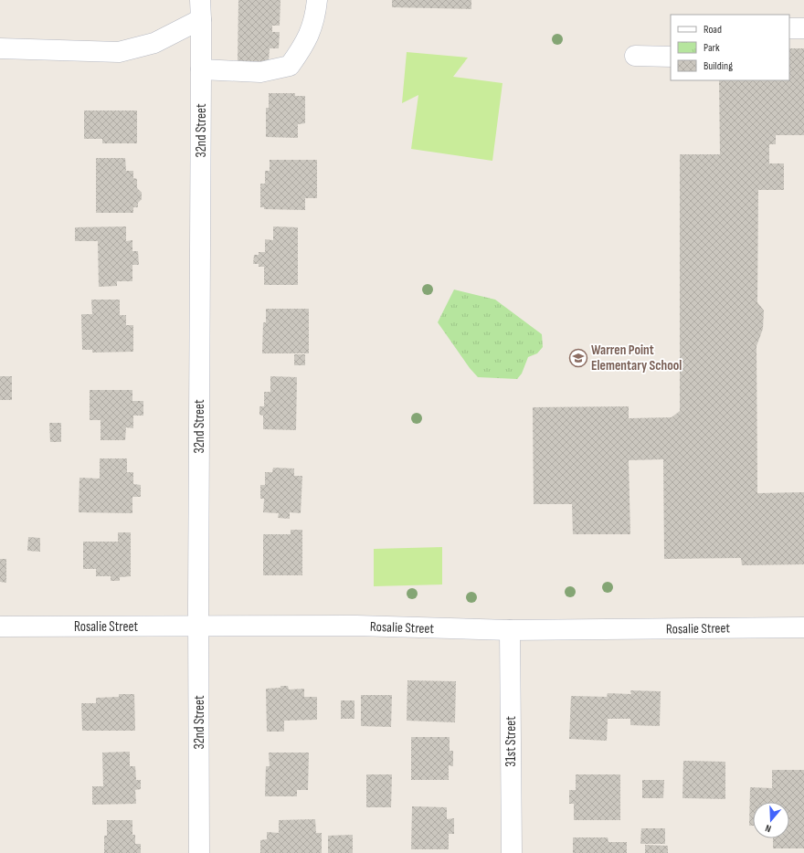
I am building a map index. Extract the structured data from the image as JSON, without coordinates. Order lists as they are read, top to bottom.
{
  "streets": {
    "street": ["32nd Street", "Rosalie Street", "31st Street"]
  },
  "crossings": [
    ["32nd Street", "Rosalie Street"],
    ["Rosalie Street", "31st Street"]
  ],
  "places": {
    "school or university": ["Warren Point Elementary School"]
  },
  "legend": ["Road", "Park", "Building"],
  "north": "bottom"
}
